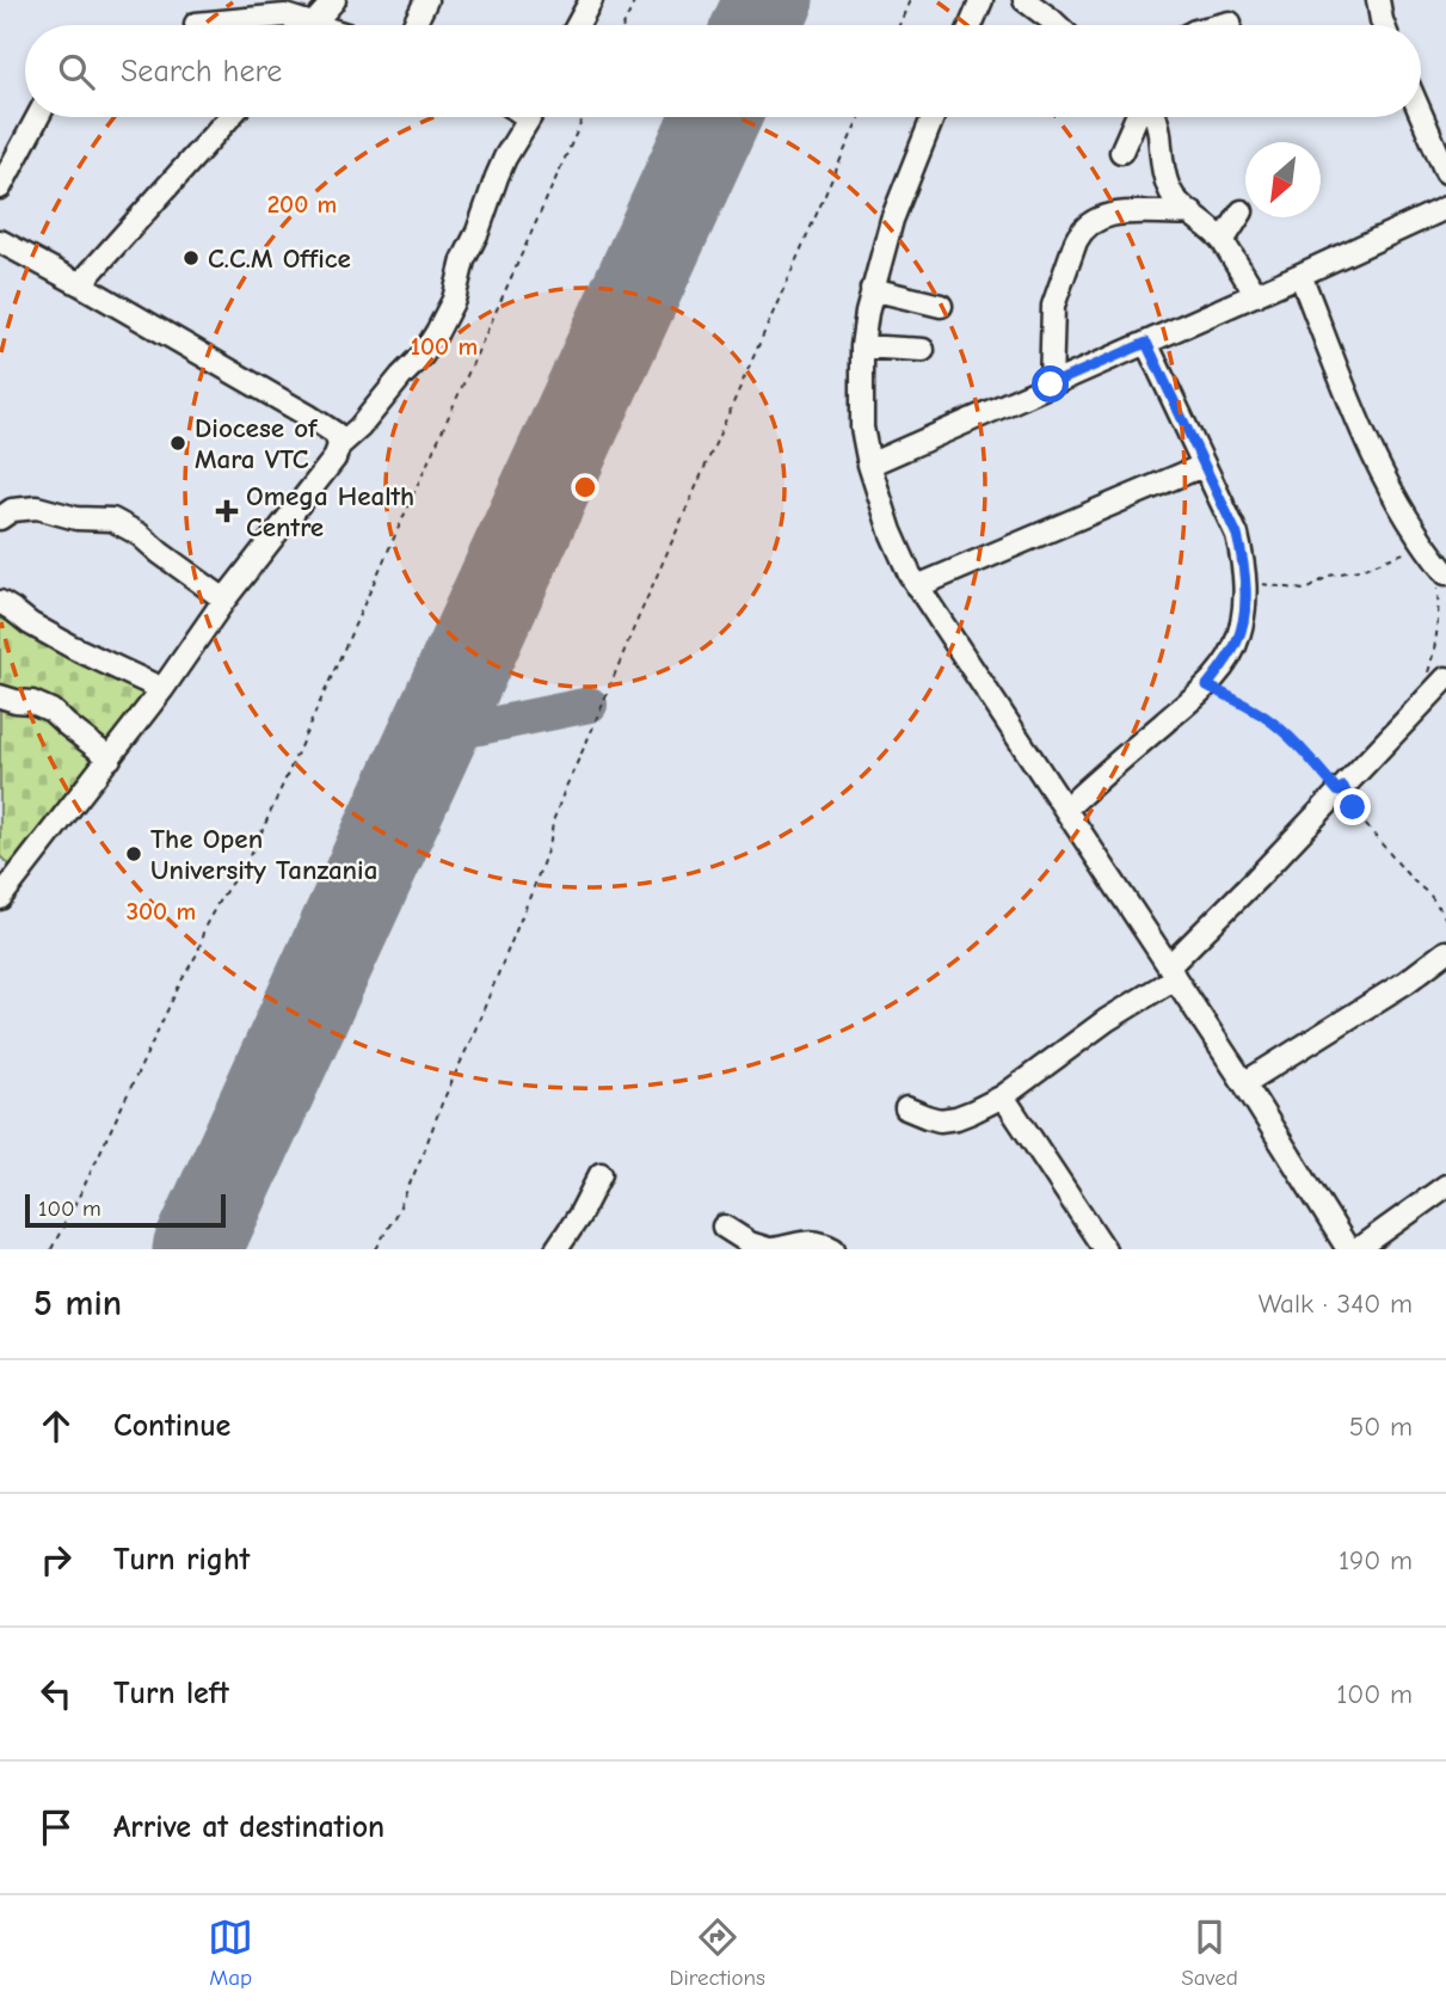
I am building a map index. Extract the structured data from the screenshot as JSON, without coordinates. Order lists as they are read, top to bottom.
{
  "places": {
    "other": ["C.C.M Office", "Diocese of Mara VTC", "The Open University Tanzania"],
    "health": ["Omega Health Centre"]
  },
  "scale_bar": "100 m",
  "north": "bottom left",
  "page": {
    "search": "Search here",
    "scale": "100 m",
    "heading": ["5 min", "Walk · 340 m"],
    "list": [
      ["Continue", "50 m"],
      ["Turn right", "190 m"],
      ["Turn left", "100 m"],
      "Arrive at destination"
    ],
    "nav": ["Map", "Directions", "Saved"]
  },
  "rings": ["200 m", "100 m", "300 m"]
}
